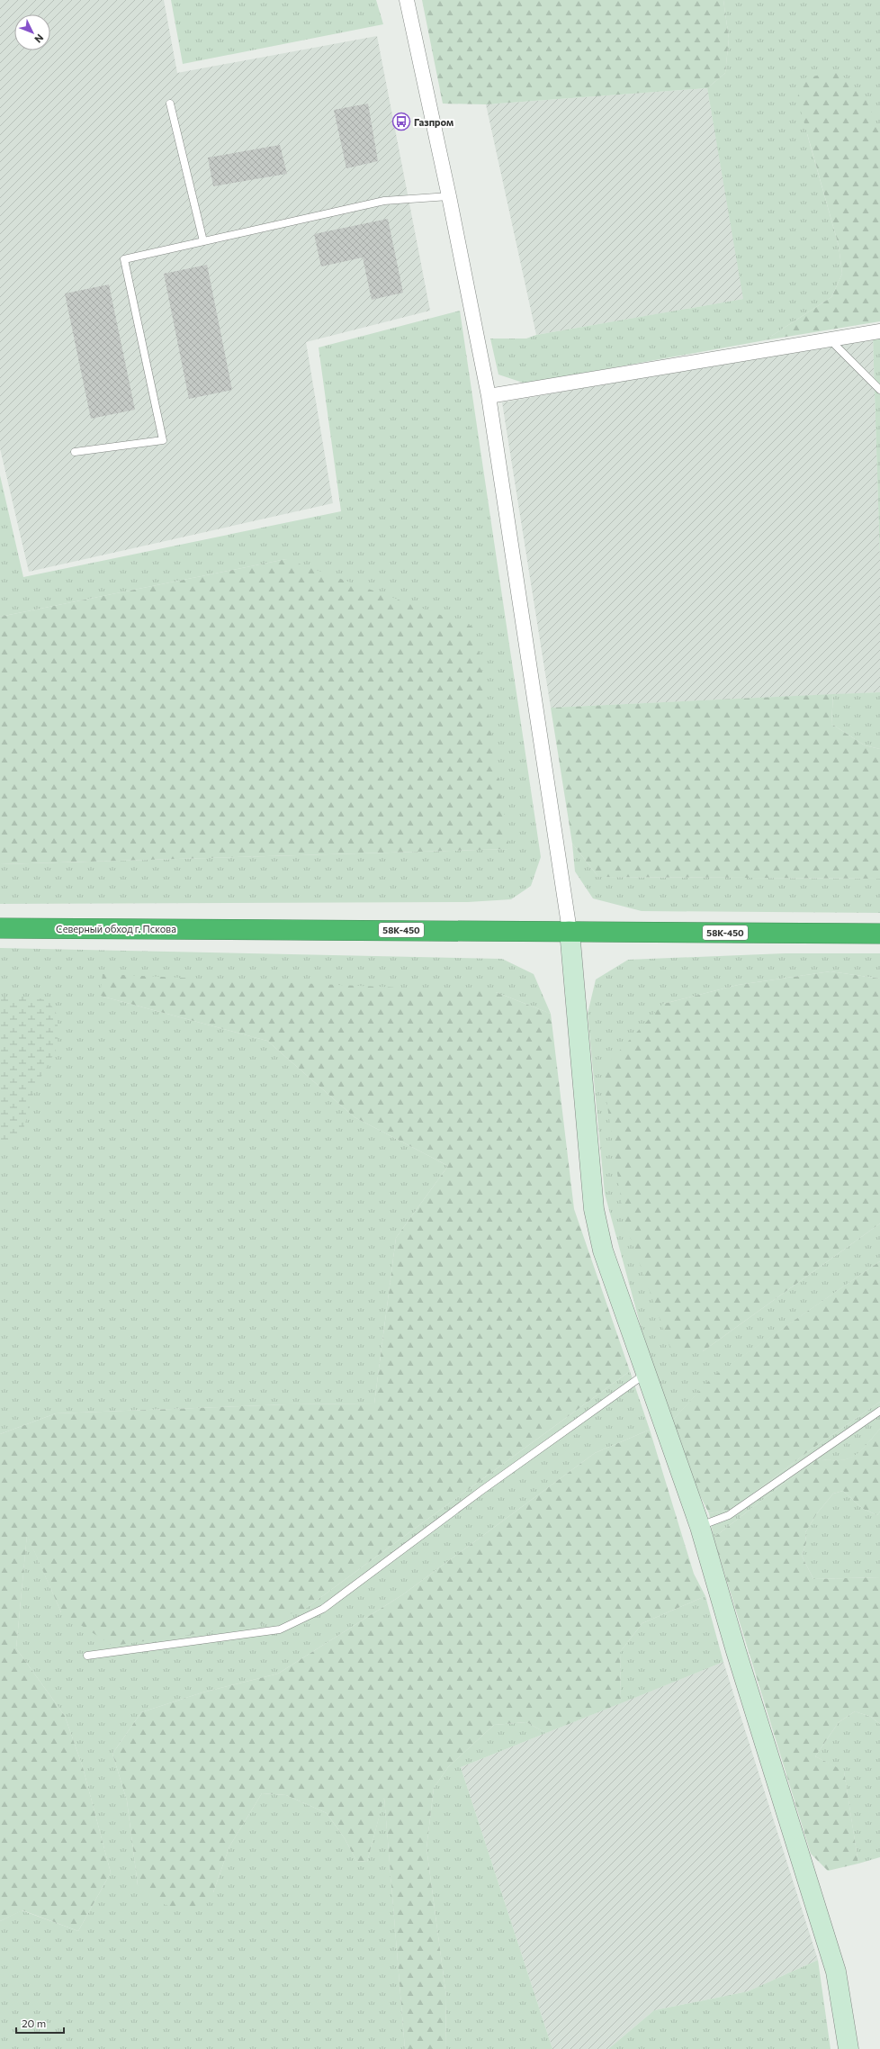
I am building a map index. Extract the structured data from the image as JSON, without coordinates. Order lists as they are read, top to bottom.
{
  "streets": {
    "highway": ["Северный обход г. Пскова", "58К-450"]
  },
  "crossings": [
    ["Северный обход г. Пскова", "58К-450"]
  ],
  "places": {
    "bus stop": ["Газпром"]
  },
  "scale_bar": "20 m",
  "north": "bottom right"
}
